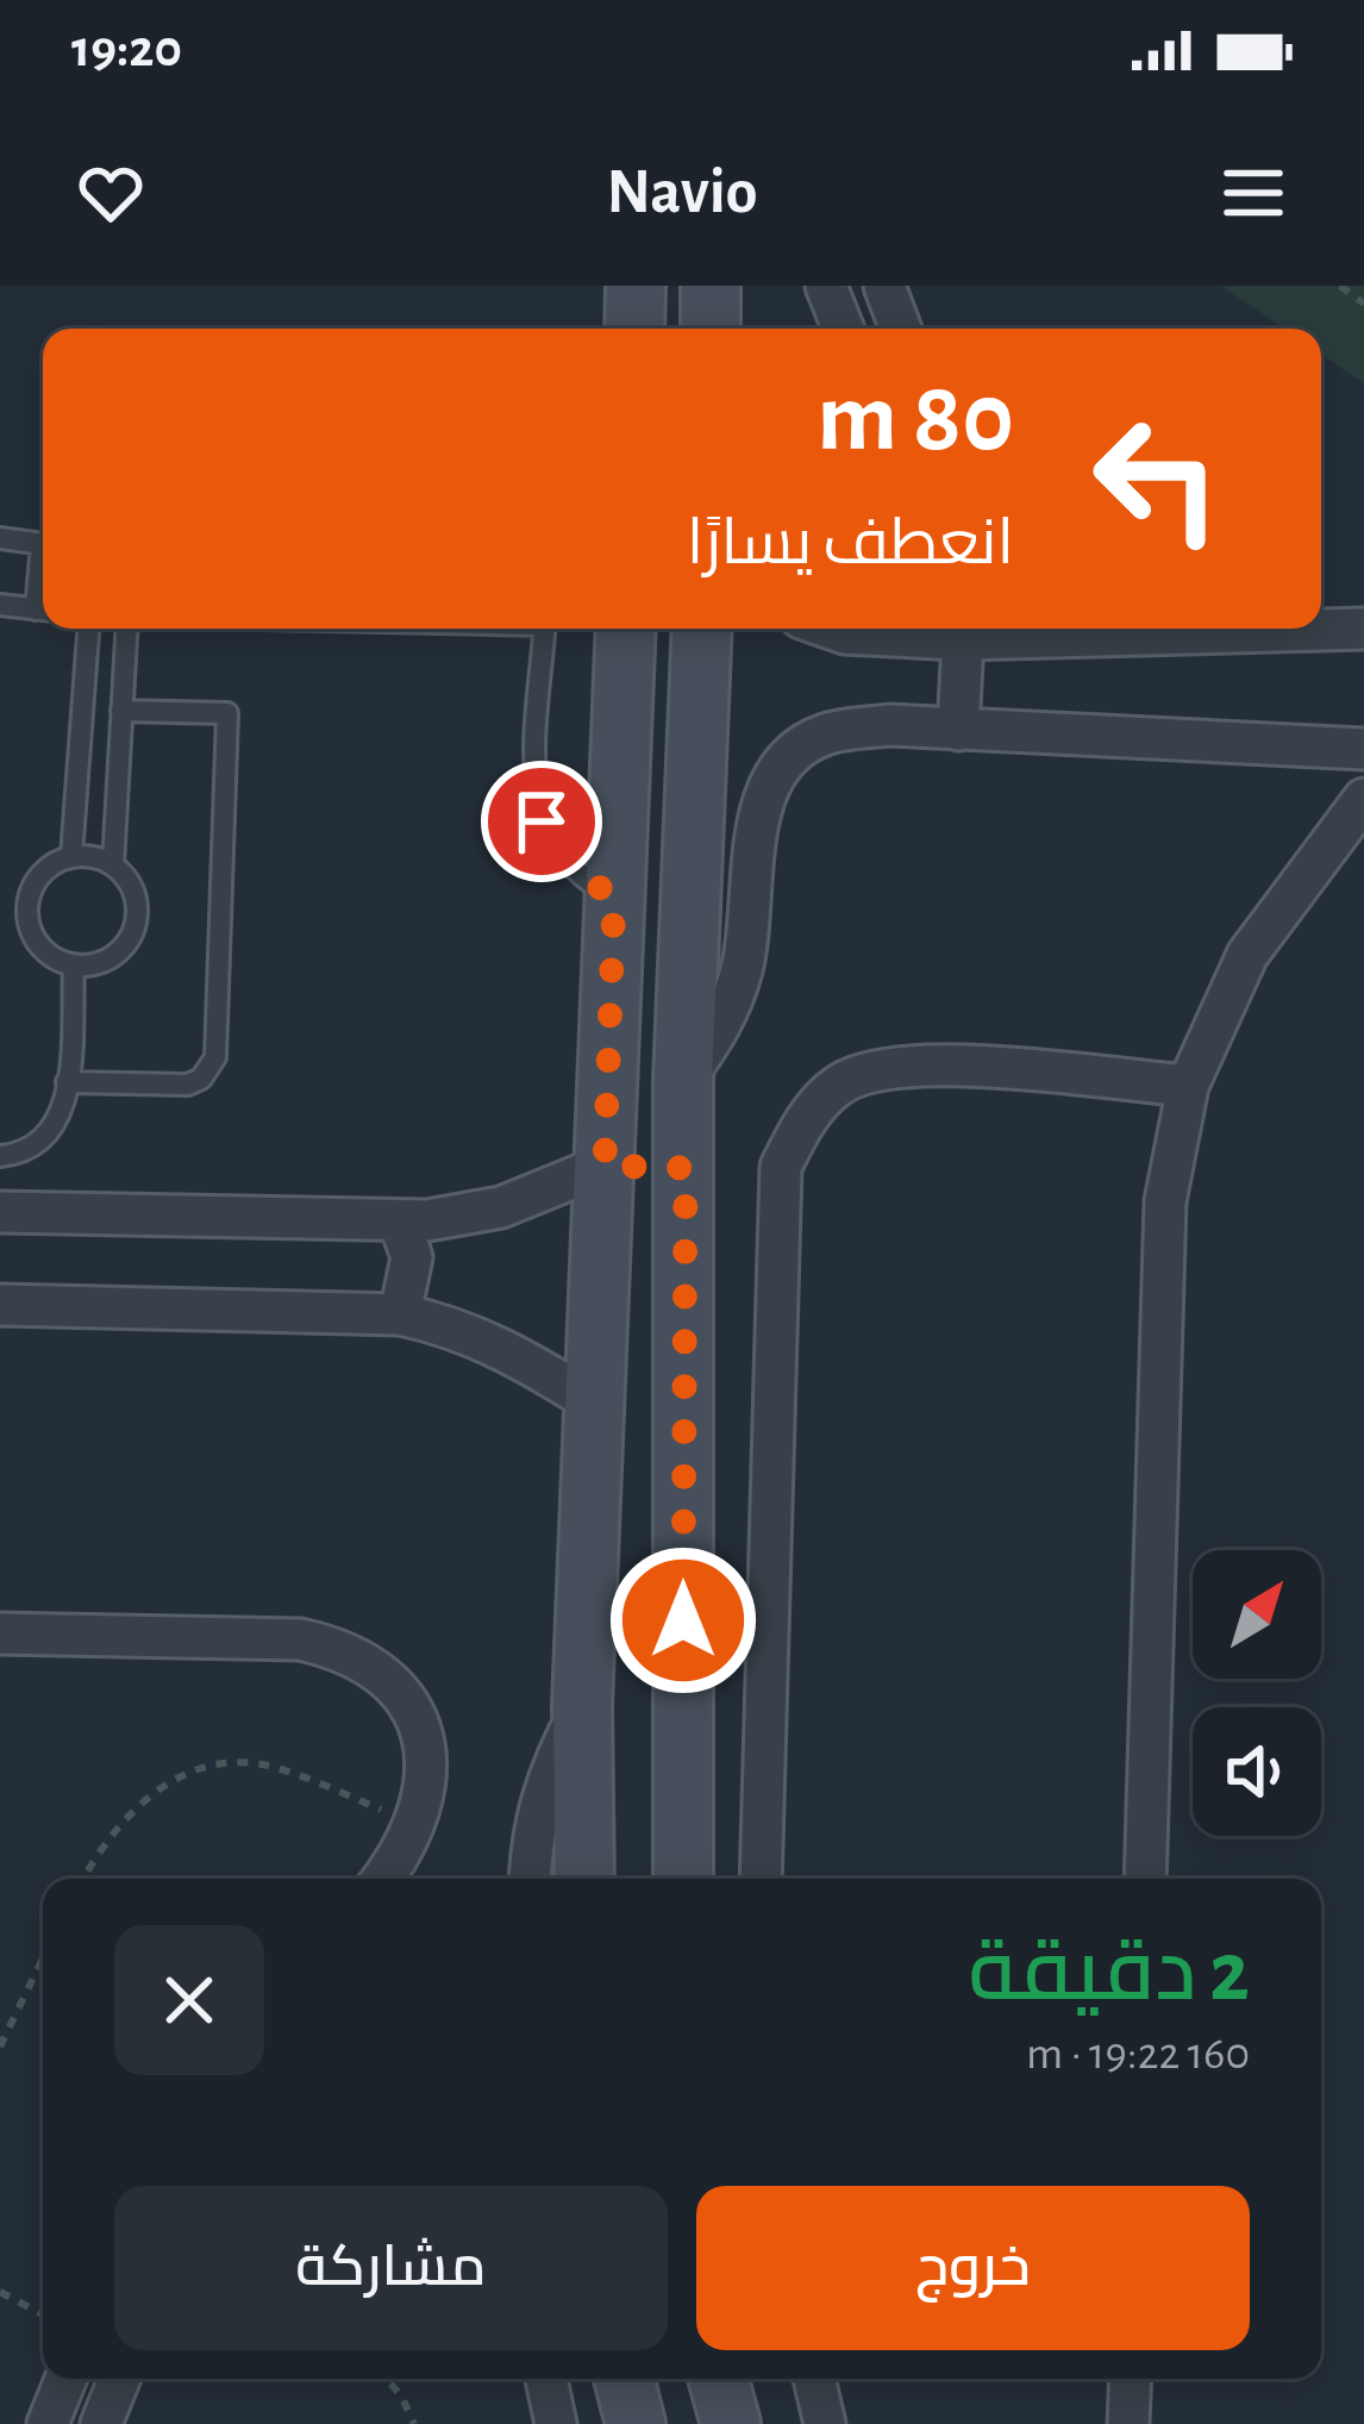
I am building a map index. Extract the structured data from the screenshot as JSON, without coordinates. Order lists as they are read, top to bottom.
{
  "north": "top right",
  "page": {
    "status": "19:20",
    "header": "Navio",
    "turn": ["80 m", "انعطف يسارًا"],
    "heading": ["2 دقيقة", "160 m · 19:22"],
    "buttons": ["خروج", "مشاركة"]
  }
}
